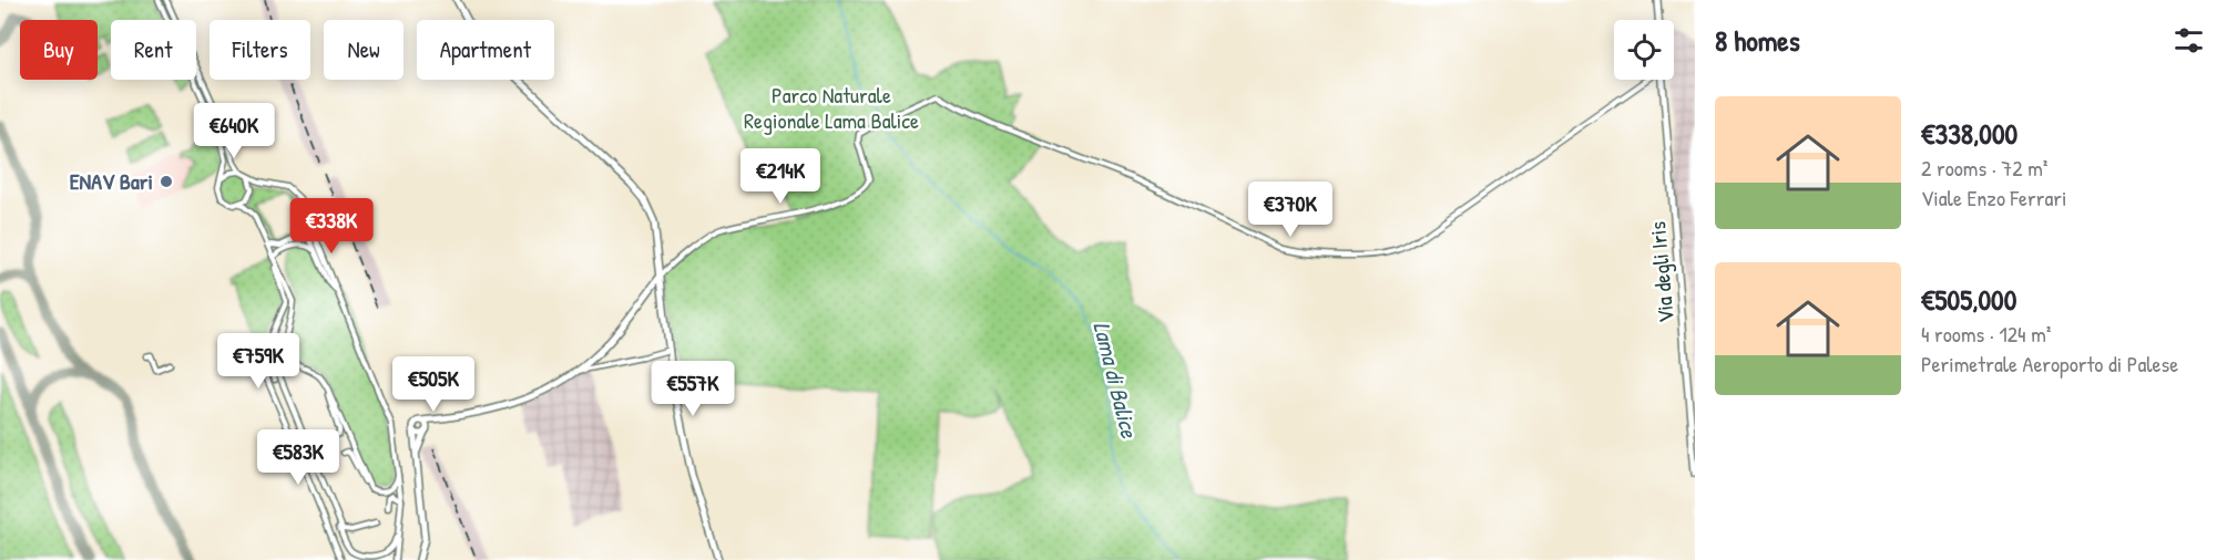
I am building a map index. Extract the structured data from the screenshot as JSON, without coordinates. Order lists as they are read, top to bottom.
{
  "streets": {
    "street": ["Via degli Iris"]
  },
  "water": ["Lama di Balice"],
  "parks": ["Parco Naturale Regionale Lama Balice"],
  "places": ["ENAV Bari"],
  "page": {
    "heading": "8 homes",
    "chip": [
      "Buy",
      "Rent",
      "Filters",
      "New",
      "Apartment"
    ],
    "list": [
      {
        "name": "€338,000",
        "note": "2 rooms · 72 m² · Viale Enzo Ferrari"
      },
      {
        "name": "€505,000",
        "note": "4 rooms · 124 m² · Perimetrale Aeroporto di Palese"
      }
    ],
    "price": [
      "€640K",
      "€214K",
      "€370K",
      "€338K",
      "€759K",
      "€505K",
      "€557K",
      "€583K"
    ]
  }
}
